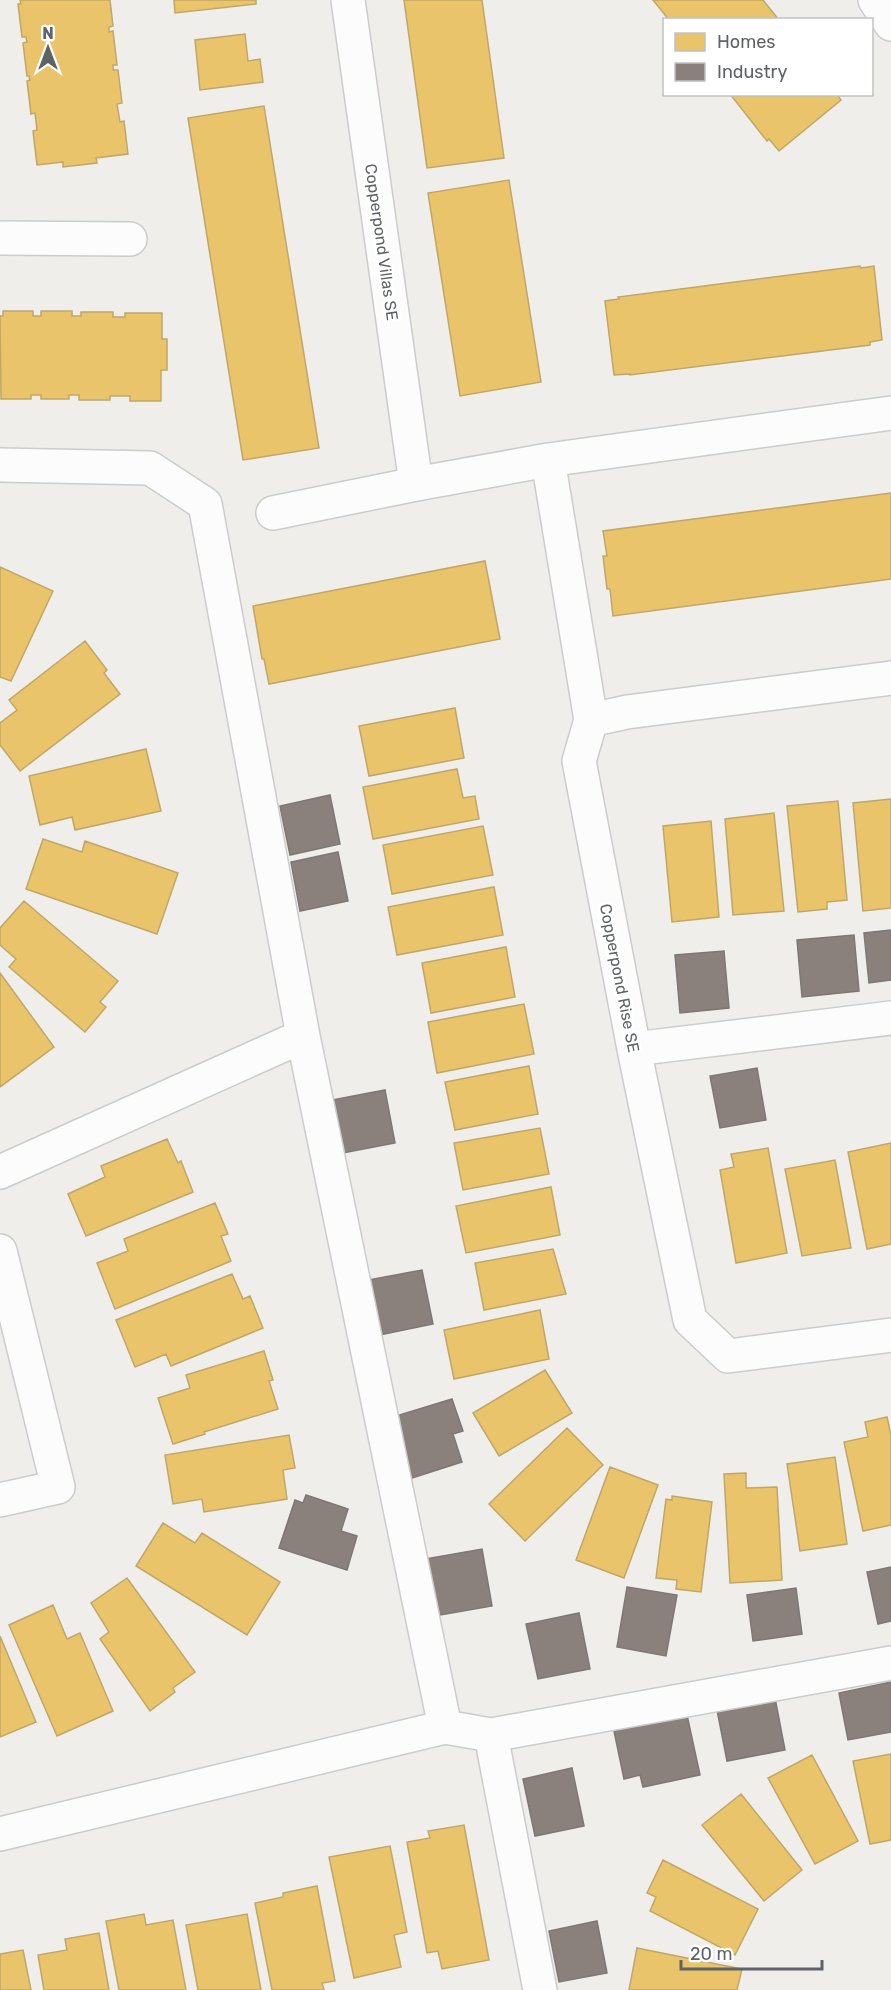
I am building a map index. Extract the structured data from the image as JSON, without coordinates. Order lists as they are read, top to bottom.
{
  "streets": {
    "street": ["Copperpond Villas SE", "Copperpond Rise SE"]
  },
  "legend": ["Homes", "Industry"],
  "scale_bar": "20 m",
  "north": "top"
}
